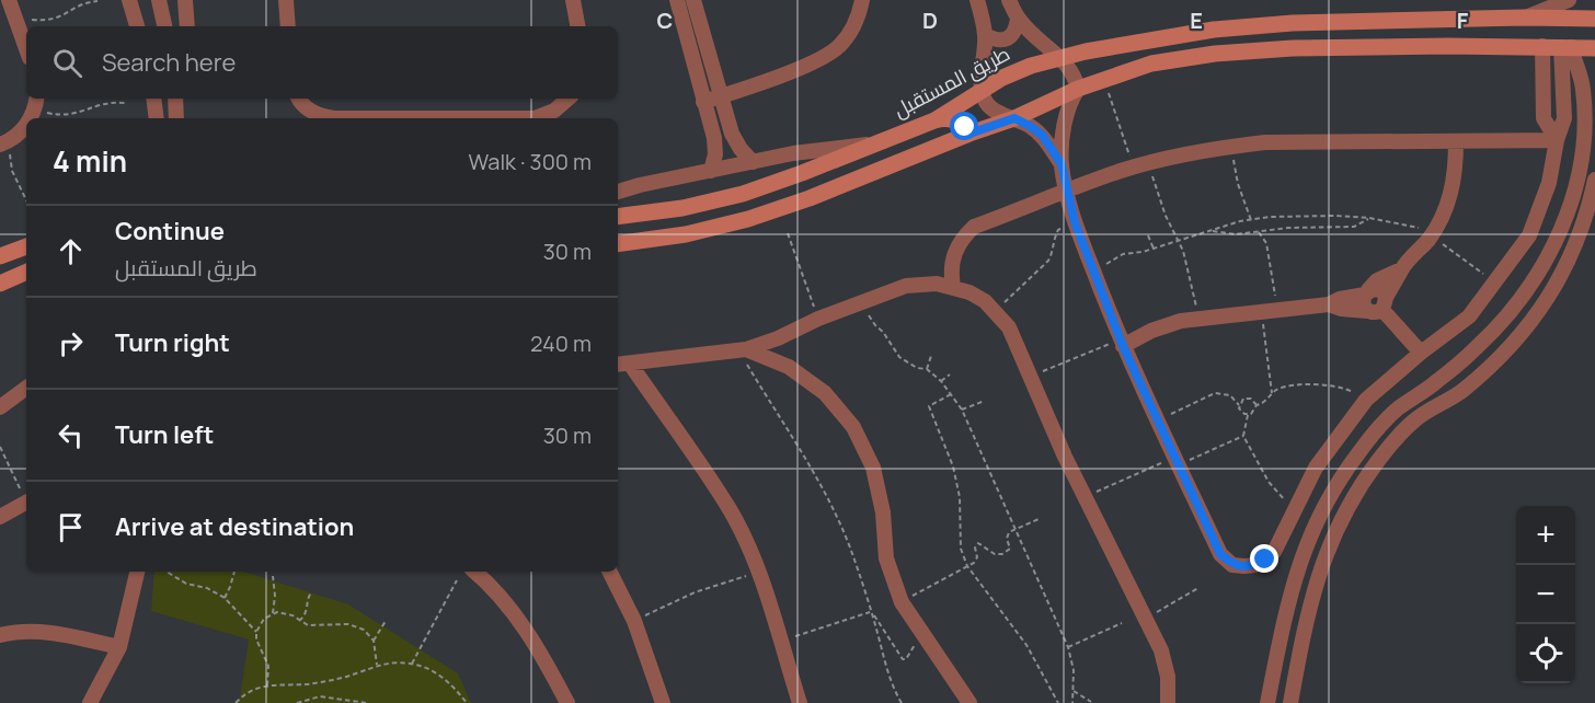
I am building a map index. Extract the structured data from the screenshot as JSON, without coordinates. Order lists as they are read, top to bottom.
{
  "streets": {
    "main road": ["طريق المستقبل"]
  },
  "page": {
    "search": "Search here",
    "heading": ["4 min", "Walk · 300 m"],
    "list": [
      ["Continue", "طريق المستقبل", "30 m"],
      ["Turn right", "240 m"],
      ["Turn left", "30 m"],
      "Arrive at destination"
    ],
    "map_buttons": ["+", "−"]
  },
  "grid": {
    "columns": [
      "C",
      "D",
      "E",
      "F"
    ]
  }
}
